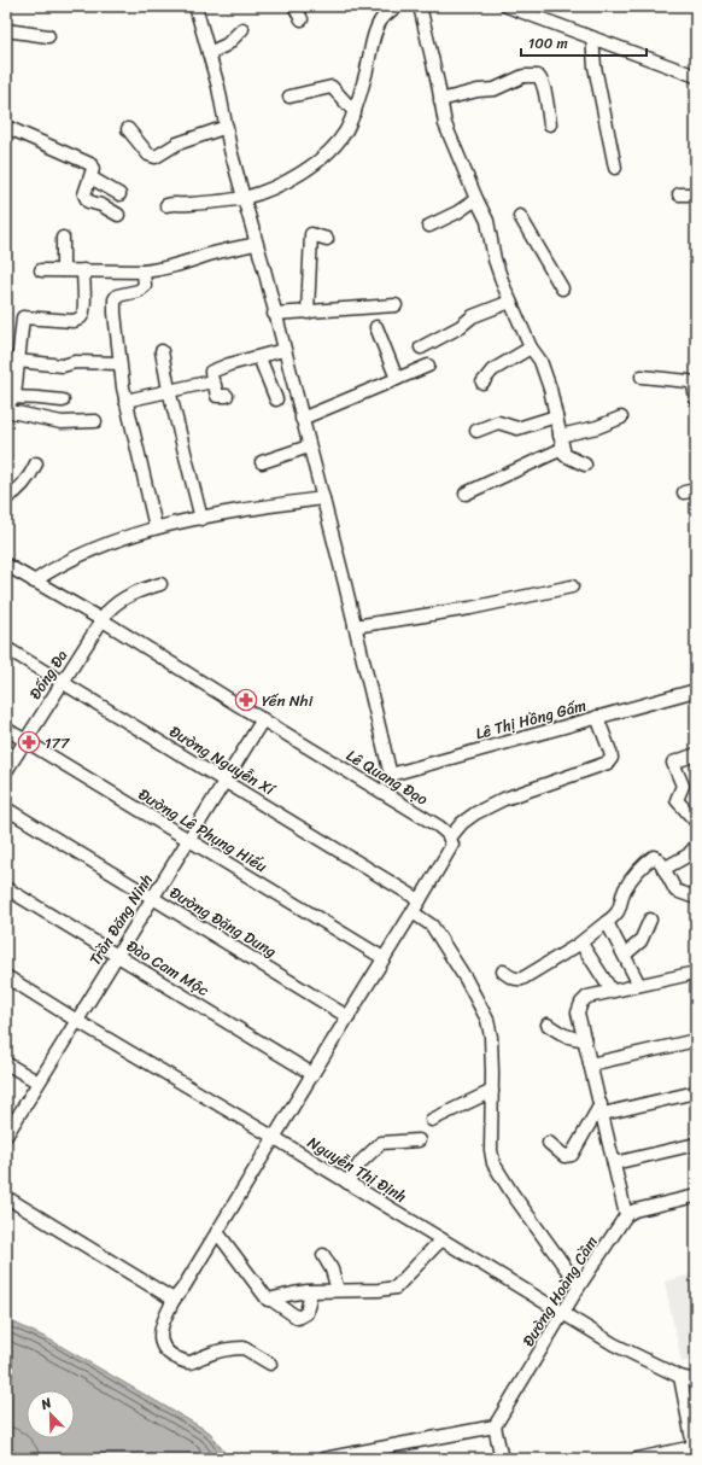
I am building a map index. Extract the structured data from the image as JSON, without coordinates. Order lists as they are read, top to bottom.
{
  "streets": {
    "street": [
      "Đống Đa",
      "Lê Thị Hồng Gấm",
      "Đường Nguyễn Xí",
      "Lê Quang Đạo",
      "Đường Lê Phụng Hiểu",
      "Trần Đăng Ninh",
      "Đường Đặng Dung",
      "Đào Cam Mộc",
      "Nguyễn Thị Định",
      "Đường Hoàng Cầm"
    ]
  },
  "crossings": [
    ["Đống Đa", "Đường Nguyễn Xí"],
    ["Đống Đa", "Lê Quang Đạo"],
    ["Đống Đa", "Đường Lê Phụng Hiểu"],
    ["Đường Nguyễn Xí", "Trần Đăng Ninh"],
    ["Lê Quang Đạo", "Trần Đăng Ninh"],
    ["Đường Lê Phụng Hiểu", "Trần Đăng Ninh"],
    ["Trần Đăng Ninh", "Đường Đặng Dung"],
    ["Trần Đăng Ninh", "Đào Cam Mộc"],
    ["Trần Đăng Ninh", "Nguyễn Thị Định"],
    ["Nguyễn Thị Định", "Đường Hoàng Cầm"]
  ],
  "places": {
    "pharmacy": ["Yến Nhi", "177"]
  },
  "scale_bar": "100 m",
  "north": "top left"
}
